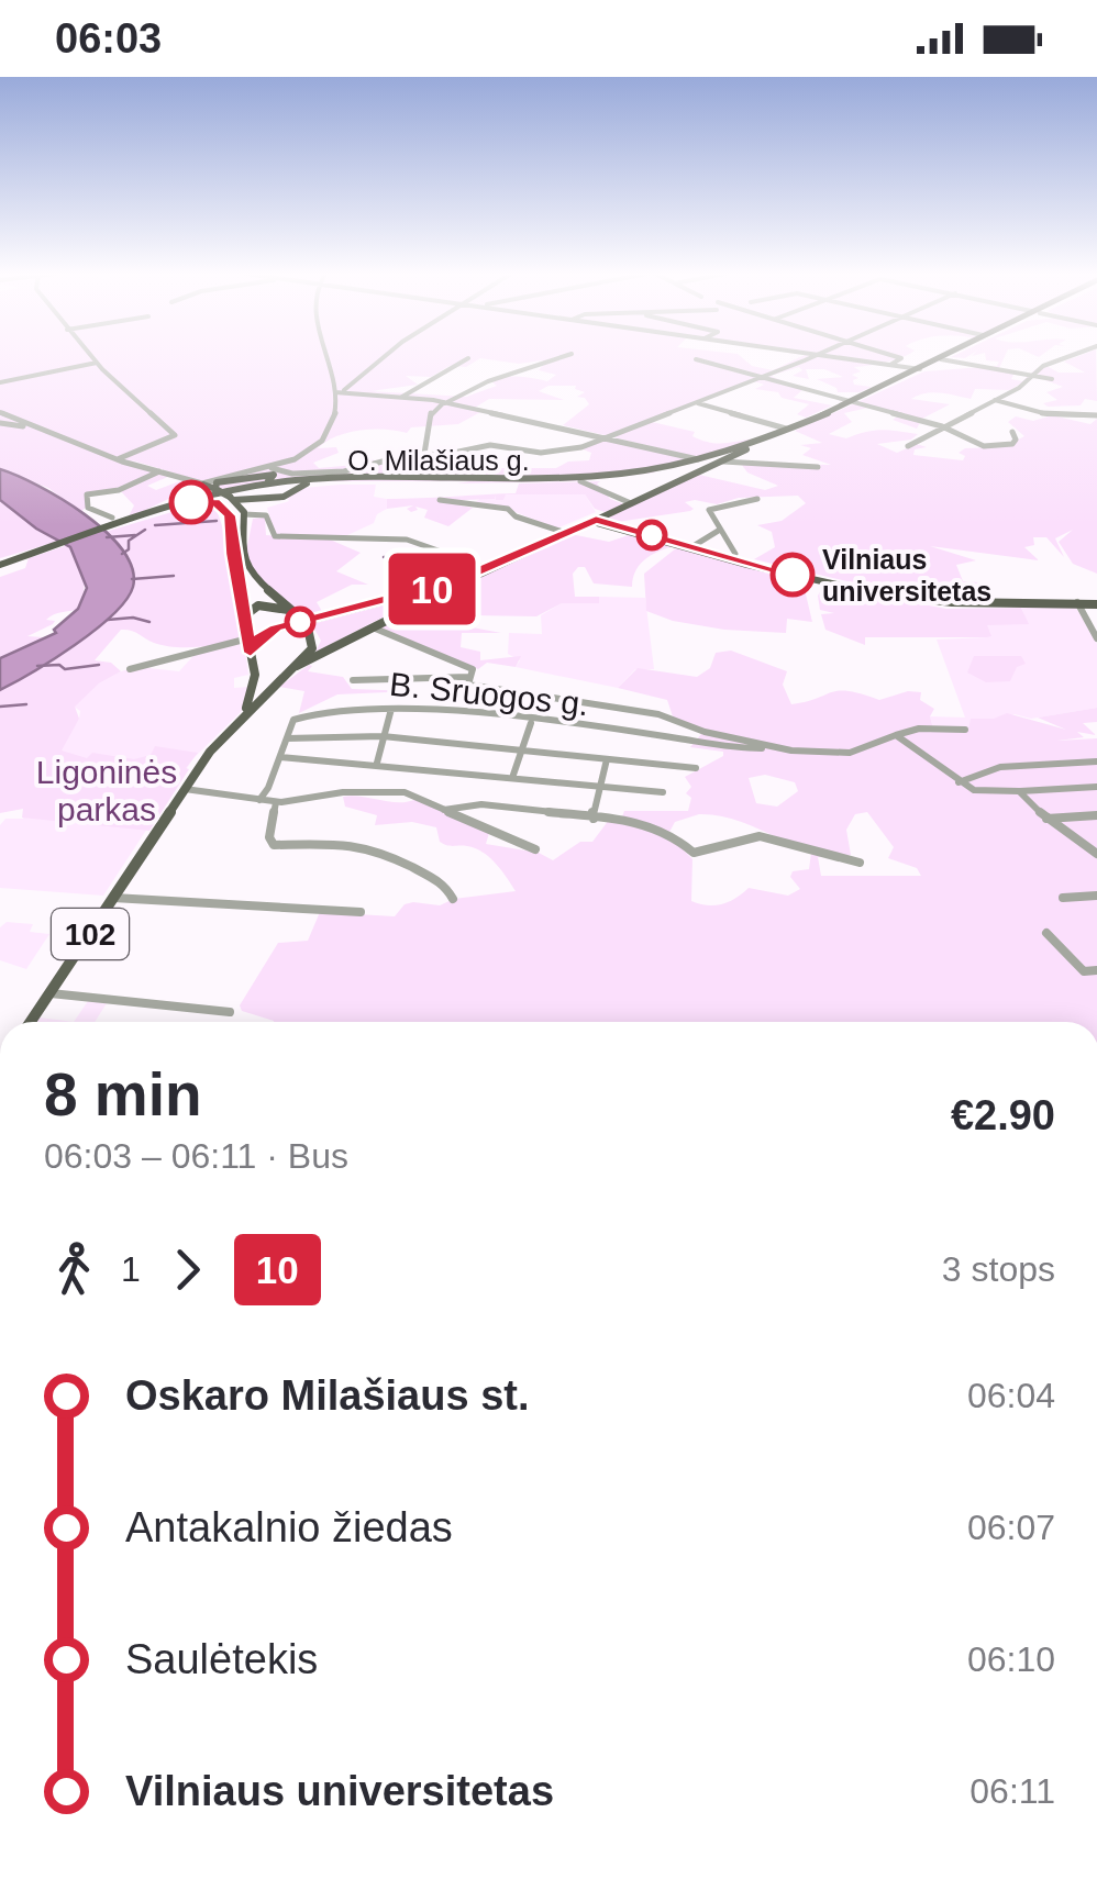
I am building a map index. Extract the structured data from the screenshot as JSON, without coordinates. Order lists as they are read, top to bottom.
{
  "streets": {
    "main road": ["O. Milašiaus g.", "102"],
    "street": ["B. Sruogos g."]
  },
  "parks": ["Ligoninės parkas"],
  "places": ["Vilniaus universitetas"],
  "lines": ["bus line 10"],
  "page": {
    "status": "06:03",
    "on_map": "10",
    "heading": ["8 min", "06:03 – 06:11 · Bus", "€2.90"],
    "legs": ["1", "10", "3 stops"],
    "list": [
      {
        "name": "Oskaro Milašiaus st.",
        "value": "06:04"
      },
      {
        "name": "Antakalnio žiedas",
        "value": "06:07"
      },
      {
        "name": "Saulėtekis",
        "value": "06:10"
      },
      {
        "name": "Vilniaus universitetas",
        "value": "06:11"
      }
    ]
  }
}
